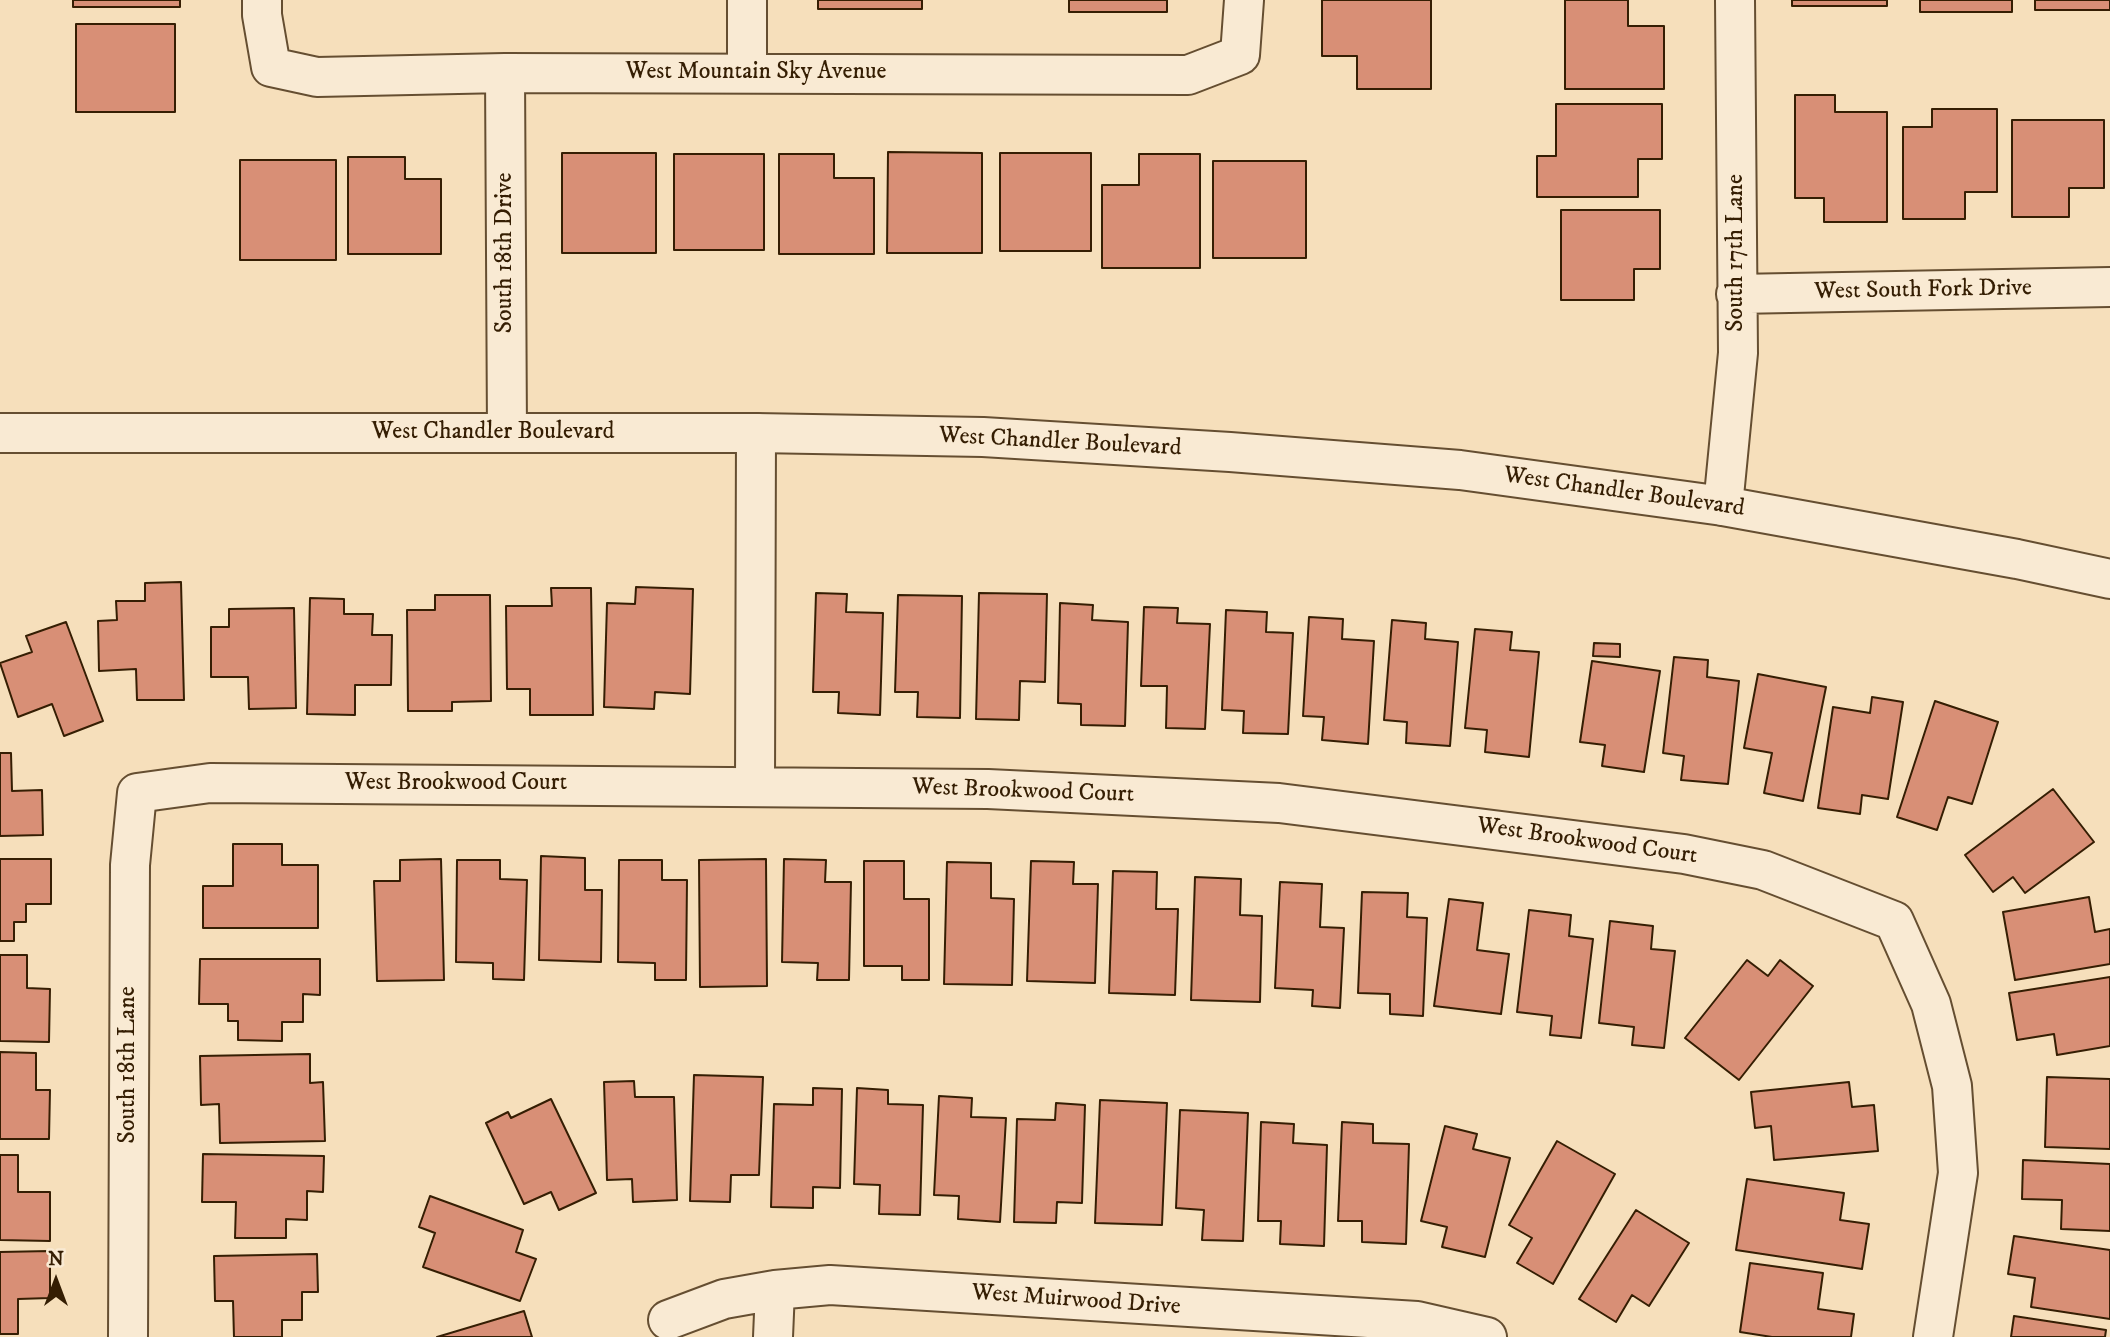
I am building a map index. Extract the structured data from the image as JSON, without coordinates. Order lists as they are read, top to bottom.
{
  "streets": {
    "street": [
      "West Mountain Sky Avenue",
      "South 18th Drive",
      "South 17th Lane",
      "West South Fork Drive",
      "West Chandler Boulevard",
      "West Brookwood Court",
      "South 18th Lane",
      "West Muirwood Drive"
    ]
  },
  "crossings": [
    ["West Mountain Sky Avenue", "South 18th Drive"],
    ["South 18th Drive", "West Chandler Boulevard"],
    ["South 17th Lane", "West South Fork Drive"],
    ["South 17th Lane", "West Chandler Boulevard"],
    ["West Brookwood Court", "South 18th Lane"]
  ],
  "north": "top"
}
